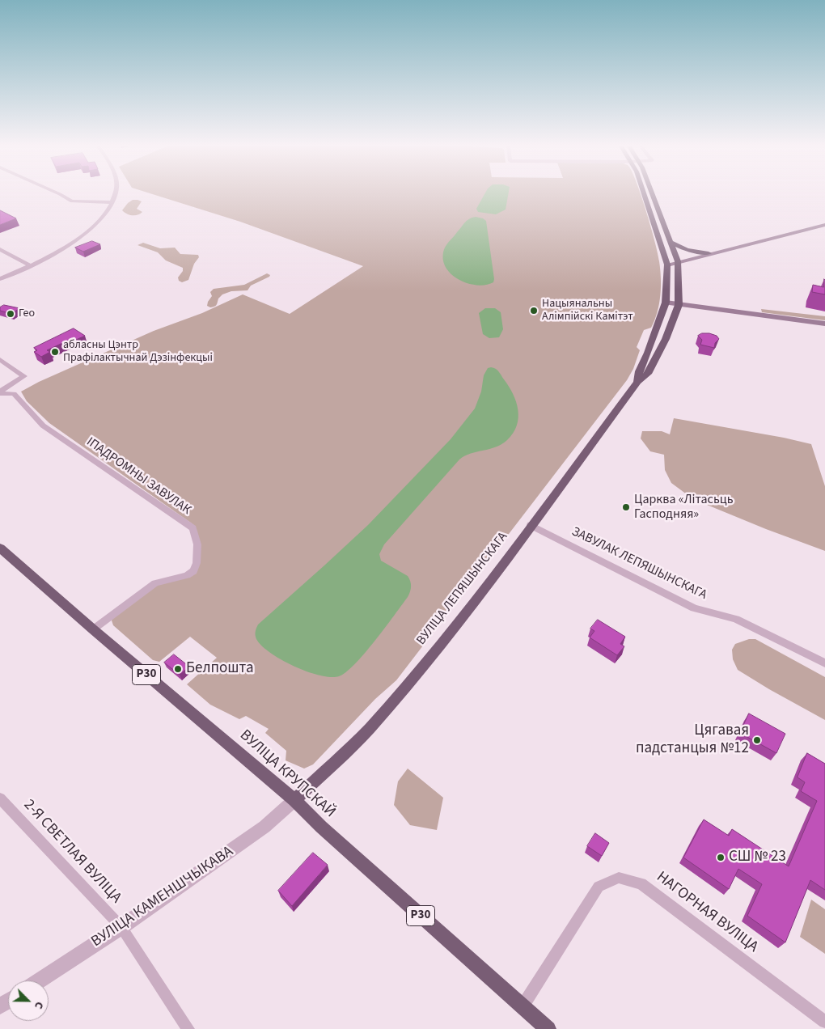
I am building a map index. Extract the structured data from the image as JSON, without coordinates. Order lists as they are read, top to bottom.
{
  "streets": {
    "main road": ["ВУЛІЦА ЛЕПЯШЫНСКАГА", "Р30", "ВУЛІЦА КРУПСКАЙ"],
    "street": [
      "ІПАДРОМНЫ ЗАВУЛАК",
      "ЗАВУЛАК ЛЕПЯШЫНСКАГА",
      "2-Я СВЕТЛАЯ ВУЛІЦА",
      "ВУЛІЦА КАМЕНШЧЫКАВА",
      "НАГОРНАЯ ВУЛІЦА"
    ]
  },
  "crossings": [
    ["ІПАДРОМНЫ ЗАВУЛАК", "ВУЛІЦА КРУПСКАЙ"],
    ["ЗАВУЛАК ЛЕПЯШЫНСКАГА", "ВУЛІЦА ЛЕПЯШЫНСКАГА"],
    ["ВУЛІЦА ЛЕПЯШЫНСКАГА", "ВУЛІЦА КРУПСКАЙ"],
    ["ВУЛІЦА ЛЕПЯШЫНСКАГА", "ВУЛІЦА КАМЕНШЧЫКАВА"],
    ["ВУЛІЦА КРУПСКАЙ", "ВУЛІЦА КАМЕНШЧЫКАВА"],
    ["ВУЛІЦА КРУПСКАЙ", "НАГОРНАЯ ВУЛІЦА"],
    ["2-Я СВЕТЛАЯ ВУЛІЦА", "ВУЛІЦА КАМЕНШЧЫКАВА"]
  ],
  "places": [
    "Нацыянальны Алімпійскі Камітэт",
    "Гео",
    "абласны Цэнтр Прафілактычнай Дэзінфекцыі",
    "Царква «Літасьць Гасподняя»",
    "Белпошта",
    "Цягавая падстанцыя №12",
    "СШ № 23"
  ],
  "north": "bottom right"
}
